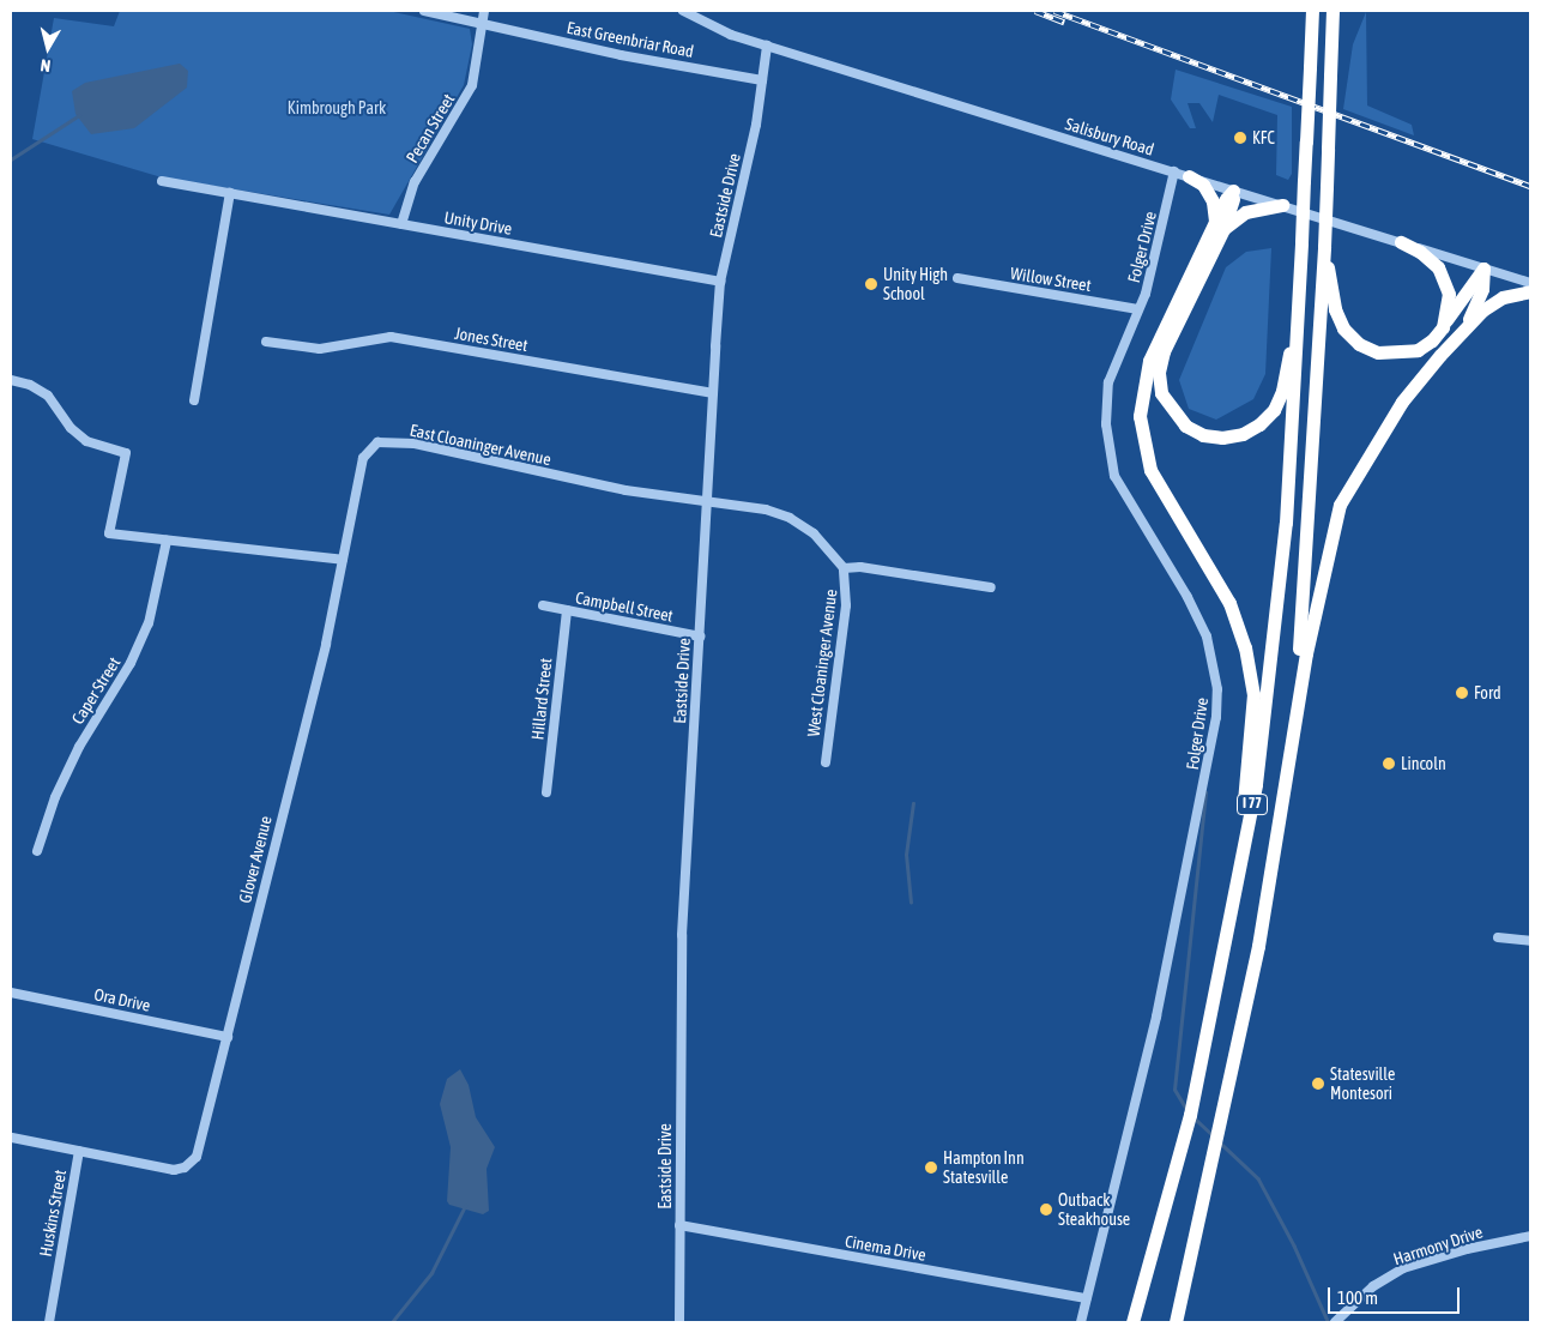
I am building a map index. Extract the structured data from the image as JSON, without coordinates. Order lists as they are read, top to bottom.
{
  "streets": {
    "highway": ["I 77"],
    "street": [
      "East Greenbriar Road",
      "Pecan Street",
      "Salisbury Road",
      "Eastside Drive",
      "Unity Drive",
      "Folger Drive",
      "Willow Street",
      "Jones Street",
      "East Cloaninger Avenue",
      "Campbell Street",
      "West Cloaninger Avenue",
      "Caper Street",
      "Hillard Street",
      "Glover Avenue",
      "Ora Drive",
      "Huskins Street",
      "Harmony Drive",
      "Cinema Drive"
    ]
  },
  "crossings": [
    ["East Greenbriar Road", "Pecan Street"],
    ["East Greenbriar Road", "Eastside Drive"],
    ["Pecan Street", "Unity Drive"],
    ["Salisbury Road", "Eastside Drive"],
    ["Salisbury Road", "Folger Drive"],
    ["Eastside Drive", "Unity Drive"],
    ["Eastside Drive", "Jones Street"],
    ["Eastside Drive", "East Cloaninger Avenue"],
    ["Eastside Drive", "Campbell Street"],
    ["Eastside Drive", "Cinema Drive"],
    ["Folger Drive", "Willow Street"],
    ["Folger Drive", "Cinema Drive"],
    ["East Cloaninger Avenue", "West Cloaninger Avenue"],
    ["East Cloaninger Avenue", "Glover Avenue"],
    ["Campbell Street", "Hillard Street"],
    ["Glover Avenue", "Ora Drive"],
    ["Glover Avenue", "Huskins Street"]
  ],
  "parks": ["Kimbrough Park"],
  "places": [
    "KFC",
    "Unity High School",
    "Ford",
    "Lincoln",
    "Statesville Montesori",
    "Hampton Inn Statesville",
    "Outback Steakhouse"
  ],
  "scale_bar": "100 m",
  "north": "bottom"
}
